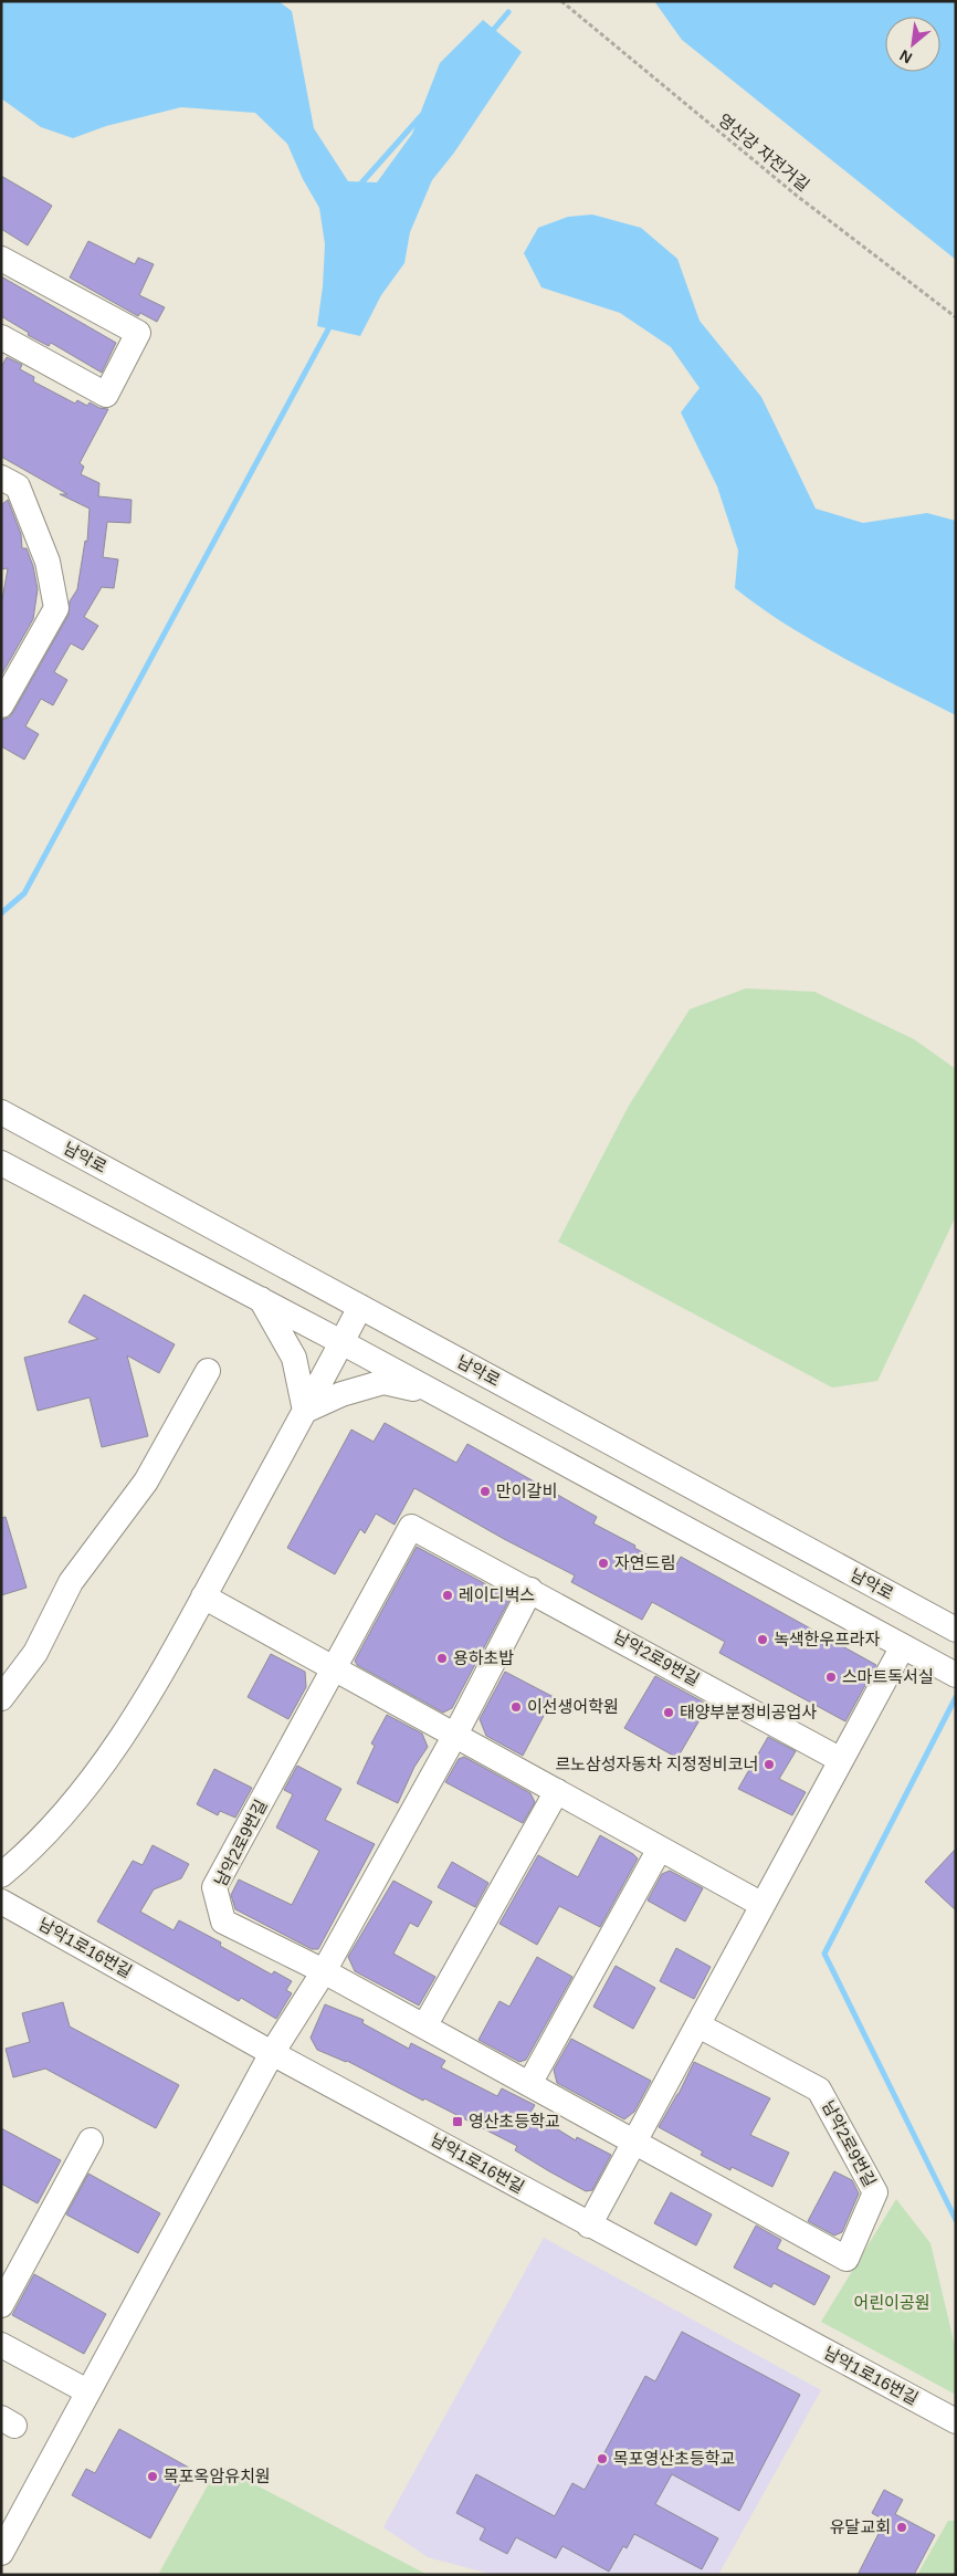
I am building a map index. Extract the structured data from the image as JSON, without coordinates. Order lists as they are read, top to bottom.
{
  "streets": {
    "street": ["남악로", "남악2로9번길", "남악1로16번길"],
    "path": ["영산강 자전거길"]
  },
  "parks": ["어린이공원"],
  "places": {
    "other": [
      "만이갈비",
      "자연드림",
      "레이디벅스",
      "녹색한우프라자",
      "용하초밥",
      "스마트독서실",
      "이선생어학원",
      "태양부분정비공업사",
      "르노삼성자동차 지정정비코너",
      "목포영산초등학교",
      "목포옥암유치원",
      "유달교회"
    ],
    "transit": ["영산초등학교"]
  },
  "north": "bottom left"
}
